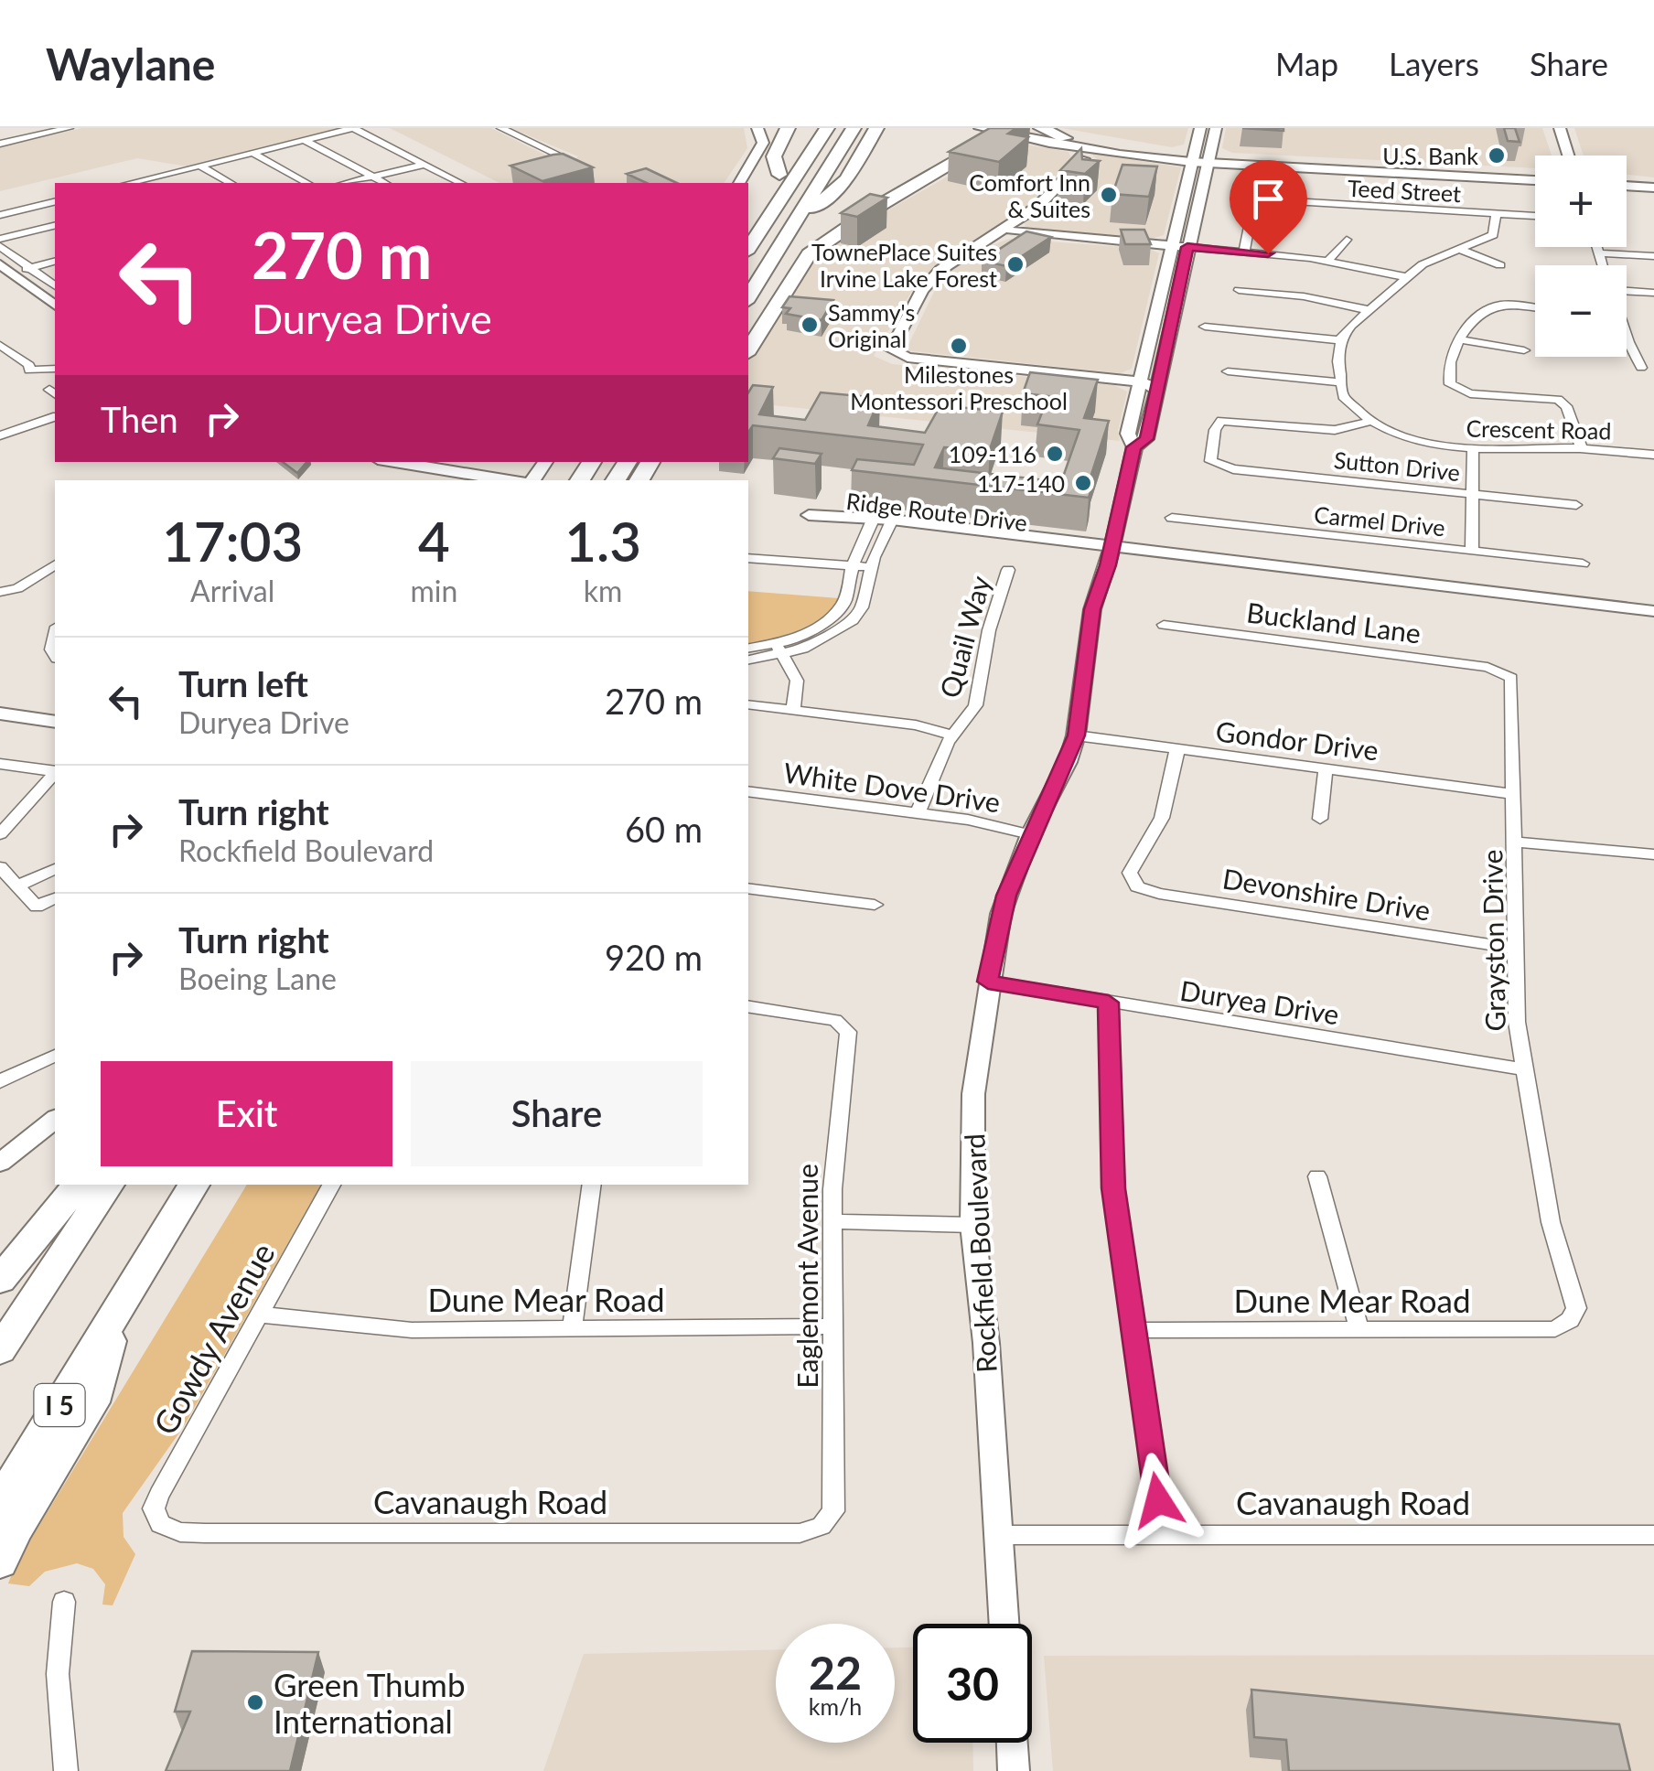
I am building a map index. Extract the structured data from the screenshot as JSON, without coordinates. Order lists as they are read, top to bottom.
{
  "streets": {
    "highway": ["I 5"],
    "main road": ["Ridge Route Drive", "Rockfield Boulevard"],
    "street": [
      "Teed Street",
      "Crescent Road",
      "Sutton Drive",
      "Carmel Drive",
      "Buckland Lane",
      "Quail Way",
      "Gondor Drive",
      "White Dove Drive",
      "Devonshire Drive",
      "Grayston Drive",
      "Duryea Drive",
      "Eaglemont Avenue",
      "Dune Mear Road",
      "Gowdy Avenue",
      "Cavanaugh Road"
    ]
  },
  "crossings": [
    ["Crescent Road", "Sutton Drive"],
    ["Ridge Route Drive", "Rockfield Boulevard"],
    ["Buckland Lane", "Grayston Drive"],
    ["Quail Way", "White Dove Drive"],
    ["Gondor Drive", "Devonshire Drive"],
    ["Gondor Drive", "Grayston Drive"],
    ["Gondor Drive", "Rockfield Boulevard"],
    ["White Dove Drive", "Rockfield Boulevard"],
    ["Devonshire Drive", "Grayston Drive"],
    ["Grayston Drive", "Duryea Drive"],
    ["Grayston Drive", "Dune Mear Road"],
    ["Duryea Drive", "Rockfield Boulevard"],
    ["Rockfield Boulevard", "Cavanaugh Road"],
    ["Eaglemont Avenue", "Dune Mear Road"],
    ["Eaglemont Avenue", "Cavanaugh Road"],
    ["Dune Mear Road", "Gowdy Avenue"],
    ["Gowdy Avenue", "Cavanaugh Road"]
  ],
  "places": [
    "U.S. Bank",
    "Comfort Inn & Suites",
    "TownePlace Suites Irvine Lake Forest",
    "Sammy's Original",
    "Milestones Montessori Preschool",
    "109-116",
    "117-140",
    "Green Thumb International"
  ],
  "page": {
    "header": "Waylane",
    "nav": ["Map", "Layers", "Share"],
    "map_buttons": ["+", "−"],
    "turn": ["270 m", "Duryea Drive"],
    "then": "Then",
    "eta": [
      "17:03",
      "Arrival",
      "4",
      "min",
      "1.3",
      "km"
    ],
    "list": [
      {
        "name": "Turn left",
        "note": "Duryea Drive",
        "value": "270 m"
      },
      {
        "name": "Turn right",
        "note": "Rockfield Boulevard",
        "value": "60 m"
      },
      {
        "name": "Turn right",
        "note": "Boeing Lane",
        "value": "920 m"
      }
    ],
    "buttons": ["Exit", "Share"],
    "speed": "22 km/h",
    "limit": "30"
  }
}
